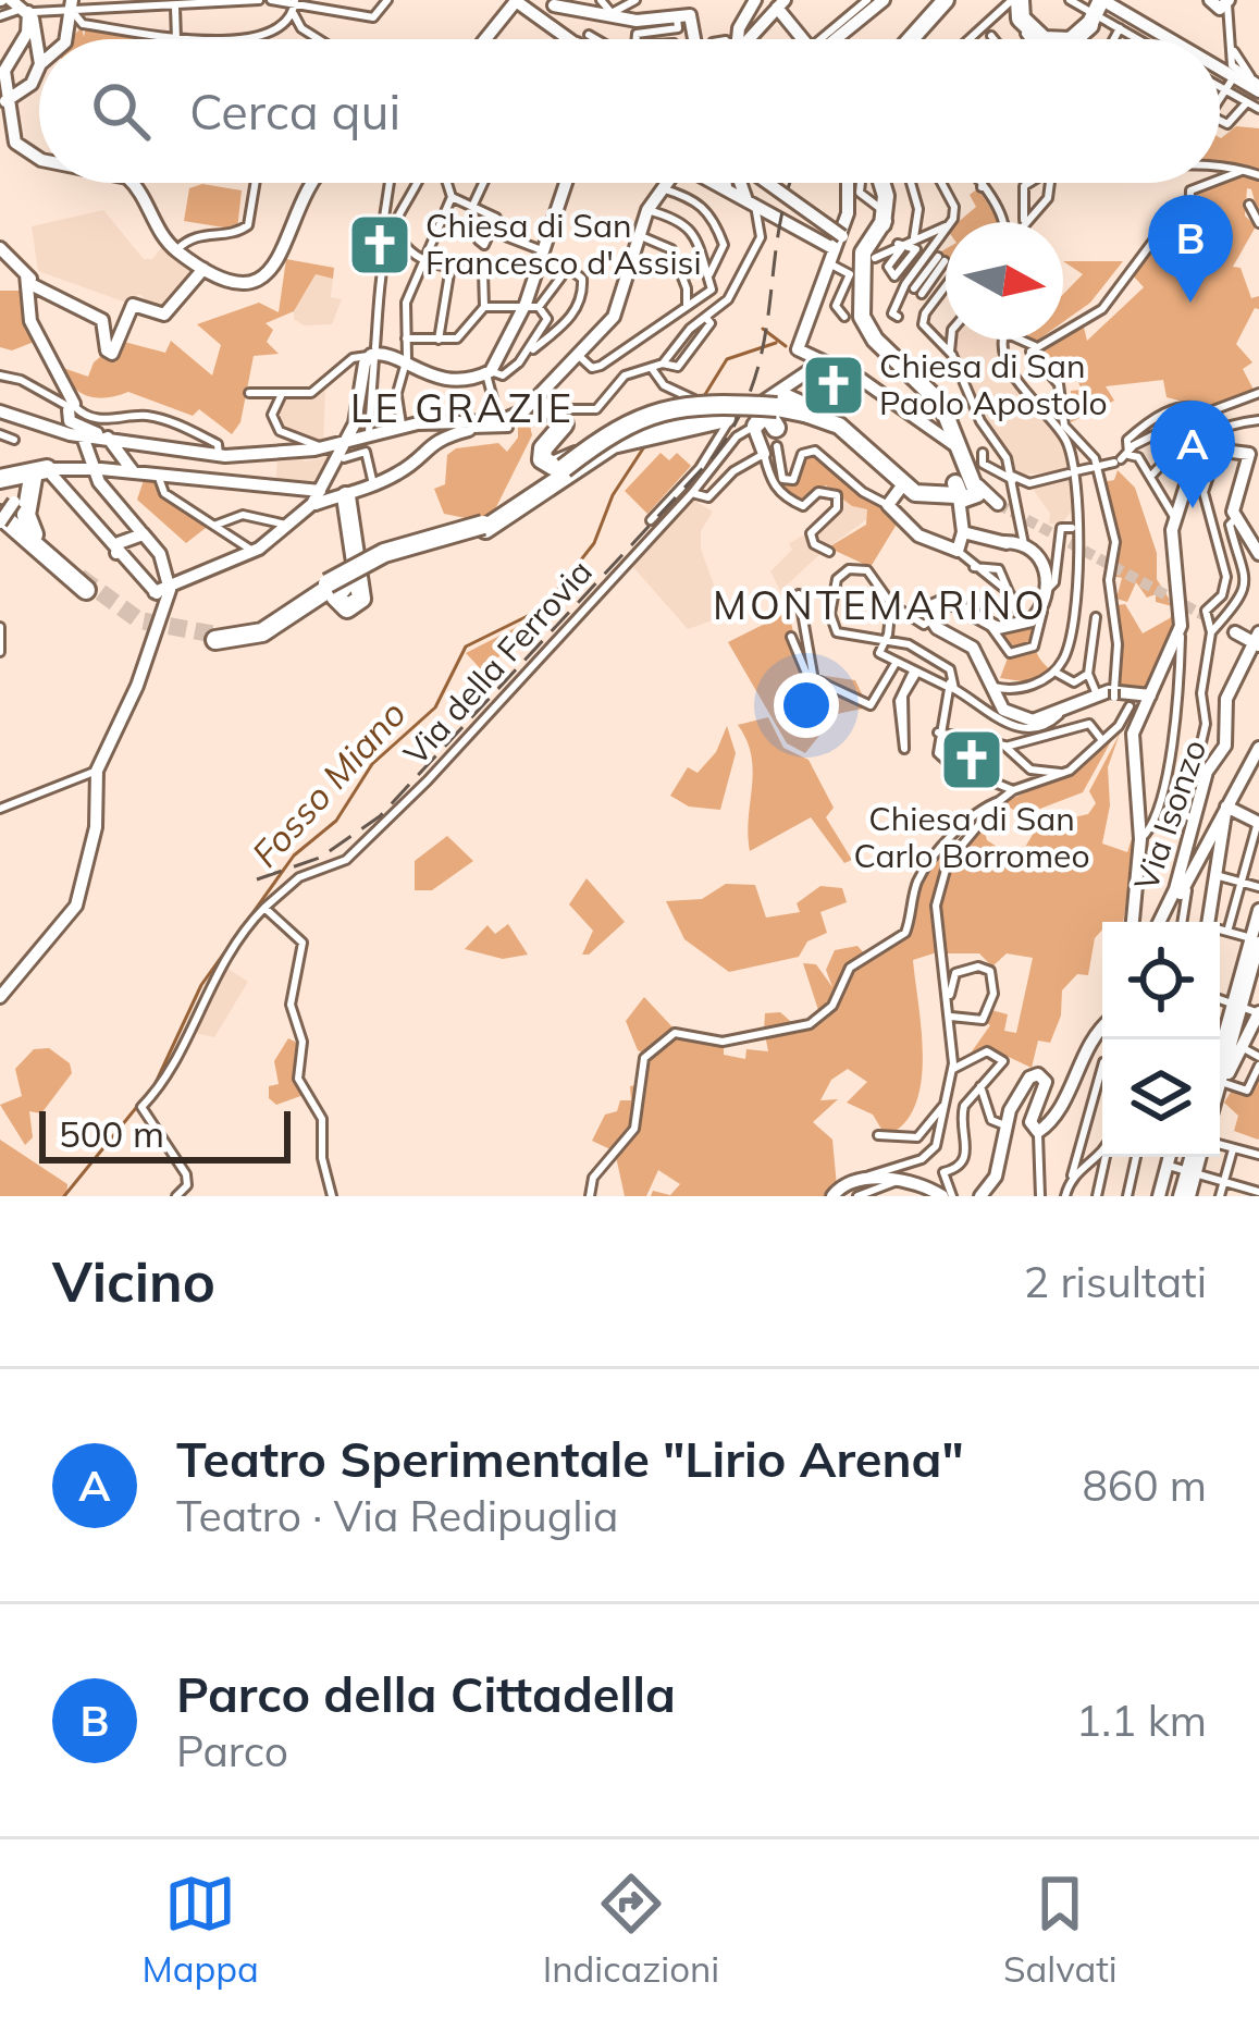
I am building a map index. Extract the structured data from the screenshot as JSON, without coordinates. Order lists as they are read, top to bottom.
{
  "streets": {
    "street": ["Via della Ferrovia", "Via Isonzo"]
  },
  "districts": ["LE GRAZIE", "MONTEMARINO"],
  "water": ["Fosso Miano"],
  "places": {
    "church": ["Chiesa di San Francesco d'Assisi", "Chiesa di San Paolo Apostolo", "Chiesa di San Carlo Borromeo"]
  },
  "scale_bar": "500 m",
  "north": "right",
  "page": {
    "search": "Cerca qui",
    "pins": ["B", "A"],
    "scale": "500 m",
    "heading": ["Vicino", "2 risultati"],
    "list": [
      {
        "mark": "A",
        "name": "Teatro Sperimentale \"Lirio Arena\"",
        "note": "Teatro · Via Redipuglia",
        "value": "860 m"
      },
      {
        "mark": "B",
        "name": "Parco della Cittadella",
        "note": "Parco",
        "value": "1.1 km"
      }
    ],
    "nav": ["Mappa", "Indicazioni", "Salvati"]
  }
}
